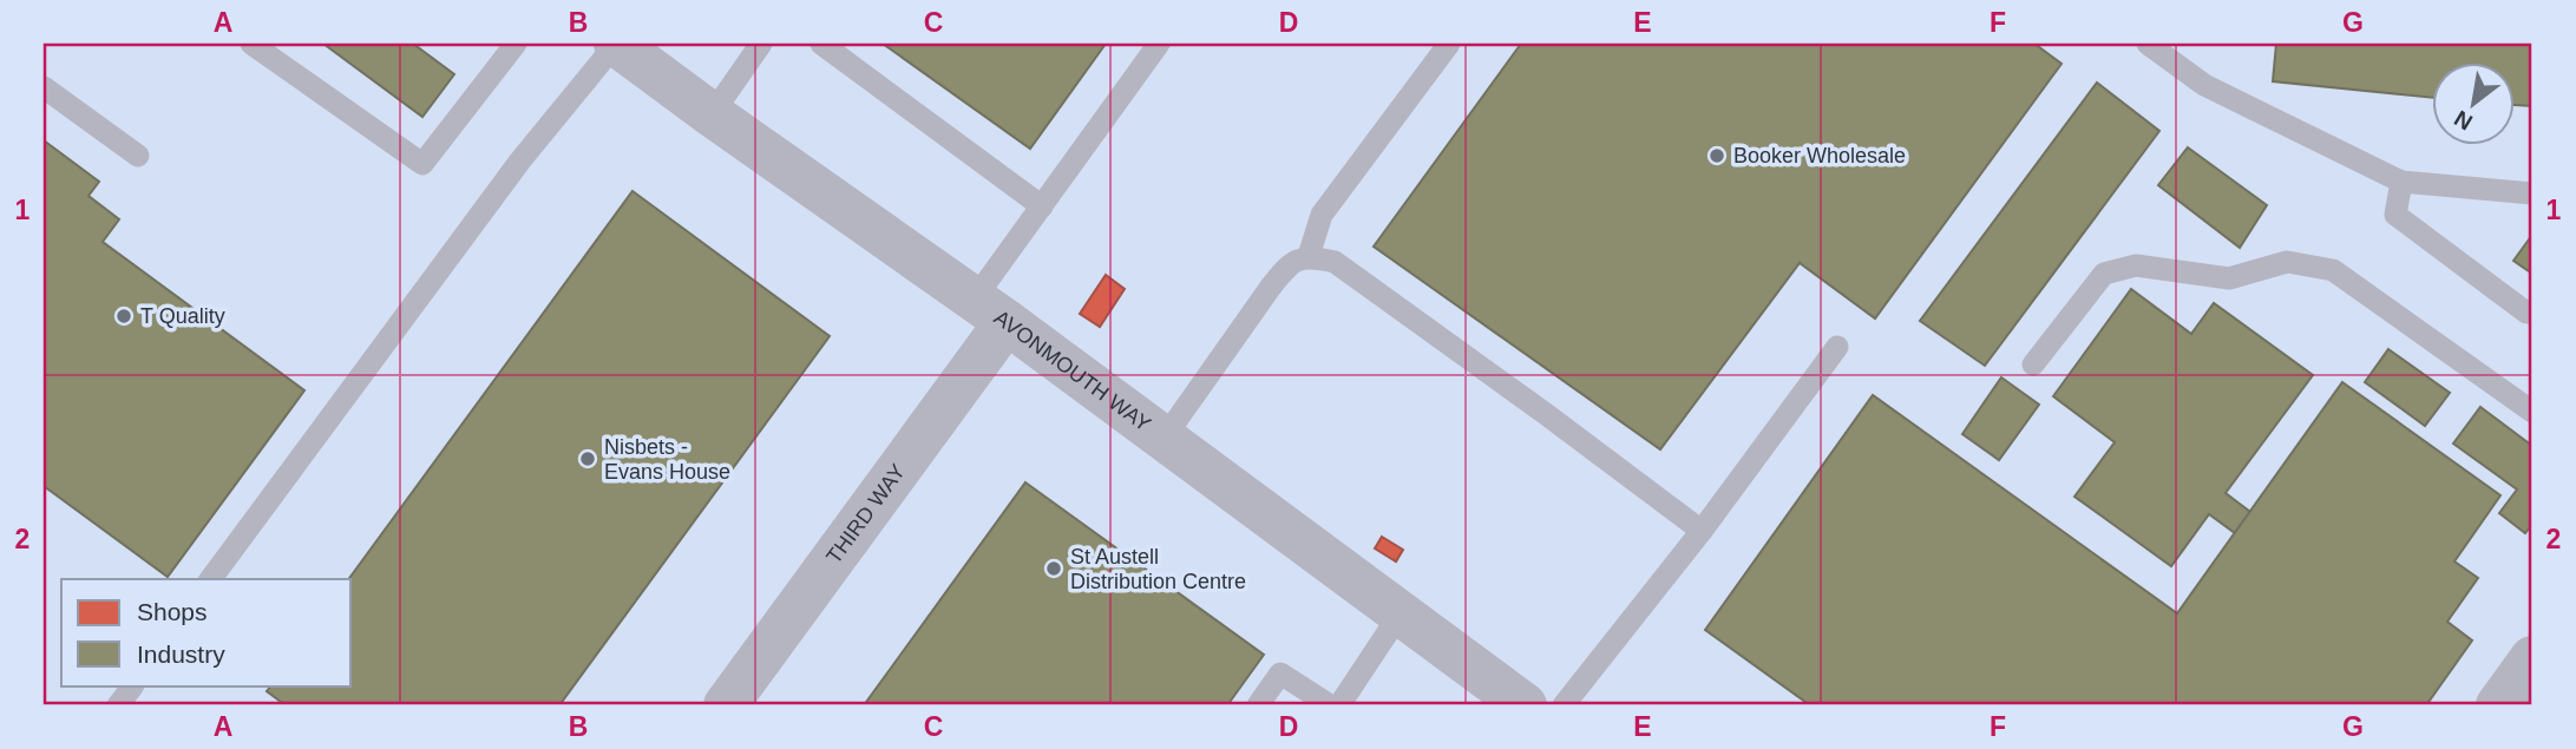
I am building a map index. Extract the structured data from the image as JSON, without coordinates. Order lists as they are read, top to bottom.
{
  "streets": {
    "street": ["AVONMOUTH WAY", "THIRD WAY"]
  },
  "crossings": [
    ["AVONMOUTH WAY", "THIRD WAY"]
  ],
  "places": [
    "Booker Wholesale",
    "T Quality",
    "Nisbets - Evans House",
    "St Austell Distribution Centre"
  ],
  "legend": ["Shops", "Industry"],
  "north": "bottom left",
  "grid": {
    "columns": [
      "A",
      "B",
      "C",
      "D",
      "E",
      "F",
      "G"
    ],
    "rows": ["1", "2"]
  }
}
